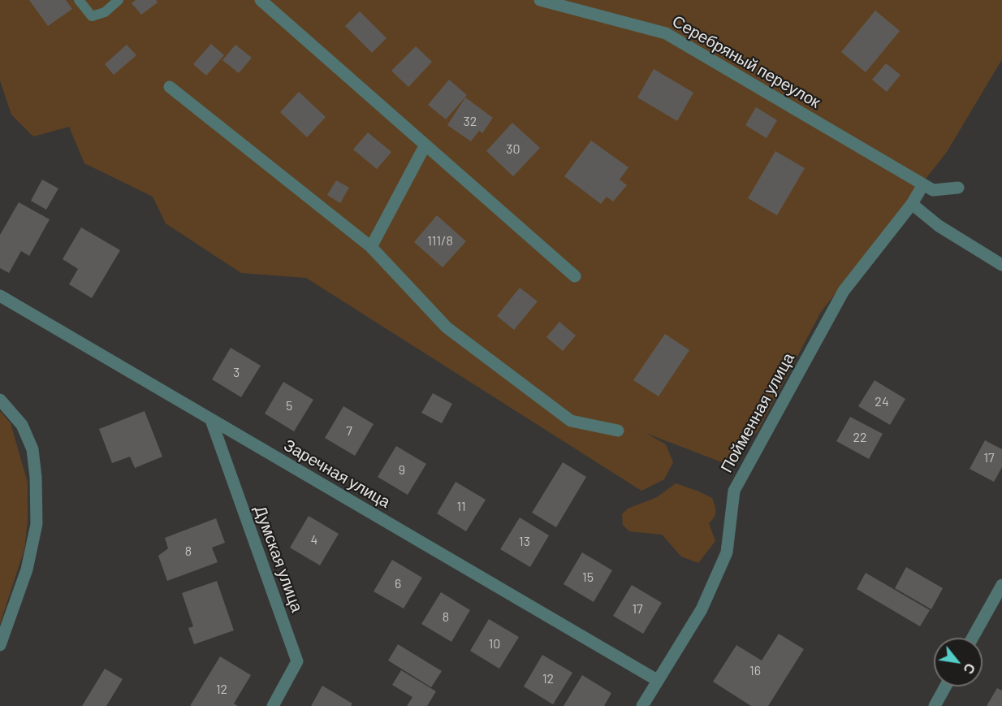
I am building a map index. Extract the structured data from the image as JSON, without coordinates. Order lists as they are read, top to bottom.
{
  "streets": {
    "street": [
      "Серебряный переулок",
      "Пойменная улица",
      "Заречная улица",
      "Думская улица"
    ]
  },
  "crossings": [
    ["Серебряный переулок", "Пойменная улица"],
    ["Пойменная улица", "Заречная улица"],
    ["Заречная улица", "Думская улица"]
  ],
  "house_numbers": [
    "32",
    "30",
    "111/8",
    "3",
    "24",
    "5",
    "7",
    "22",
    "17",
    "9",
    "11",
    "4",
    "13",
    "8",
    "15",
    "6",
    "17",
    "8",
    "10",
    "16",
    "12",
    "12"
  ],
  "north": "bottom right"
}
